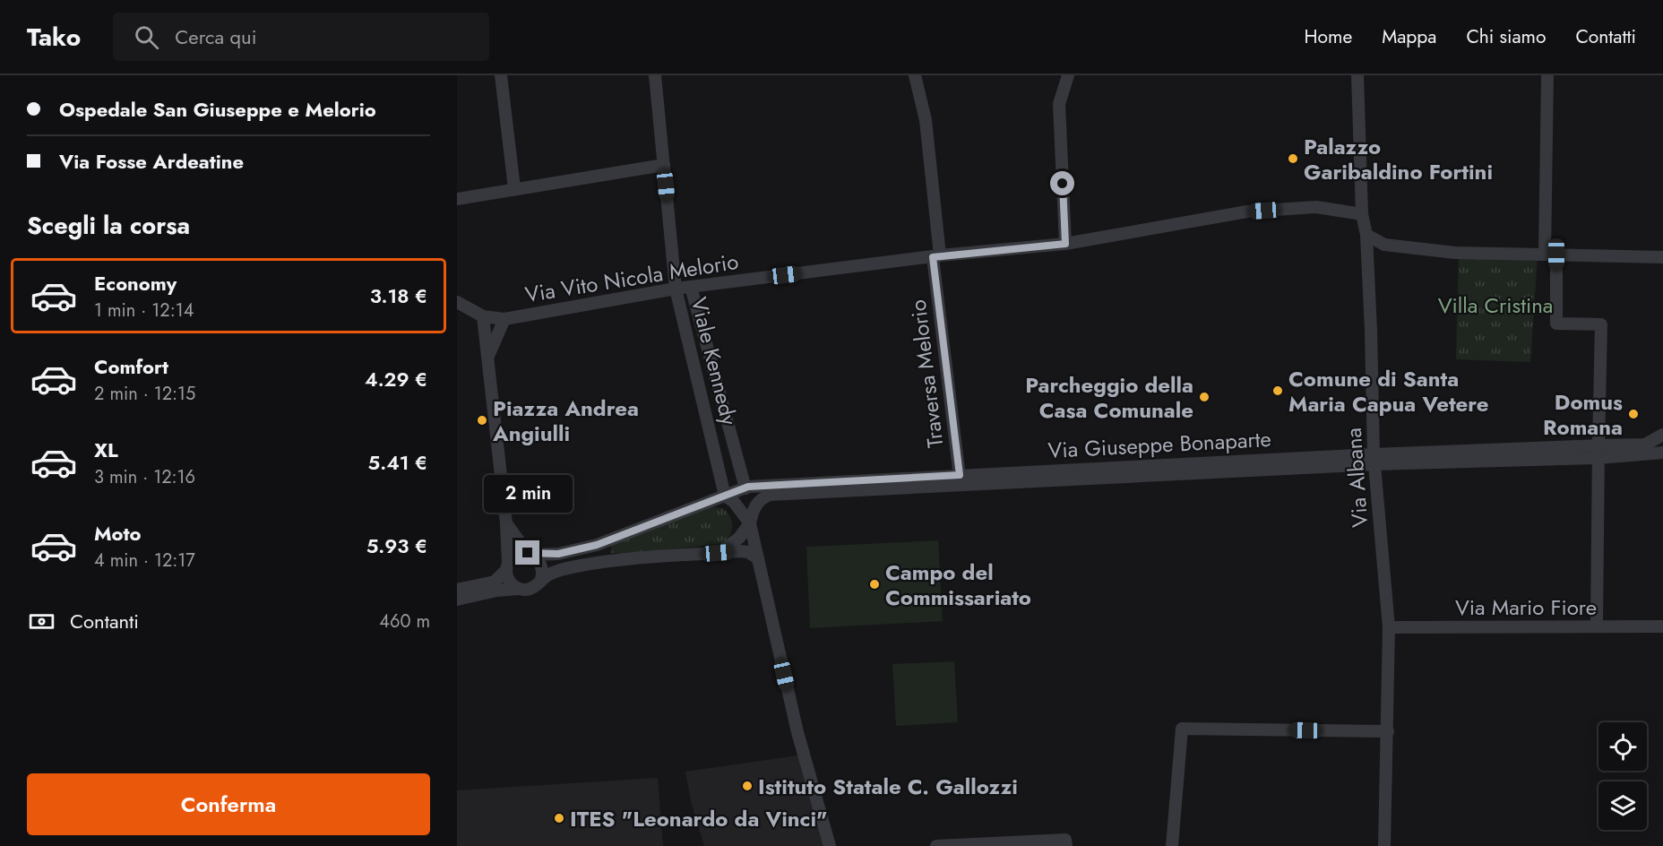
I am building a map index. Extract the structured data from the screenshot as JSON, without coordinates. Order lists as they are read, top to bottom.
{
  "streets": {
    "street": [
      "Via Vito Nicola Melorio",
      "Viale Kennedy",
      "Traversa Melorio",
      "Via Albana",
      "Via Mario Fiore"
    ]
  },
  "crossings": [
    ["Via Vito Nicola Melorio", "Viale Kennedy"],
    ["Via Vito Nicola Melorio", "Traversa Melorio"],
    ["Via Vito Nicola Melorio", "Via Albana"],
    ["Via Albana", "Via Mario Fiore"]
  ],
  "parks": ["Villa Cristina"],
  "places": [
    "Palazzo Garibaldino Fortini",
    "Comune di Santa Maria Capua Vetere",
    "Parcheggio della Casa Comunale",
    "Domus Romana",
    "Piazza Andrea Angiulli",
    "Campo del Commissariato",
    "Istituto Statale C. Gallozzi",
    "ITES \"Leonardo da Vinci\""
  ],
  "page": {
    "header": "Tako",
    "search": "Cerca qui",
    "nav": [
      "Home",
      "Mappa",
      "Chi siamo",
      "Contatti"
    ],
    "banner": ["Ospedale San Giuseppe e Melorio", "Via Fosse Ardeatine"],
    "heading": "Scegli la corsa",
    "list": [
      {
        "name": "Economy",
        "note": "1 min · 12:14",
        "value": "3.18 €"
      },
      {
        "name": "Comfort",
        "note": "2 min · 12:15",
        "value": "4.29 €"
      },
      {
        "name": "XL",
        "note": "3 min · 12:16",
        "value": "5.41 €"
      },
      {
        "name": "Moto",
        "note": "4 min · 12:17",
        "value": "5.93 €"
      }
    ],
    "bubble": "2 min",
    "pay": ["Contanti", "460 m"],
    "buttons": "Conferma"
  }
}
